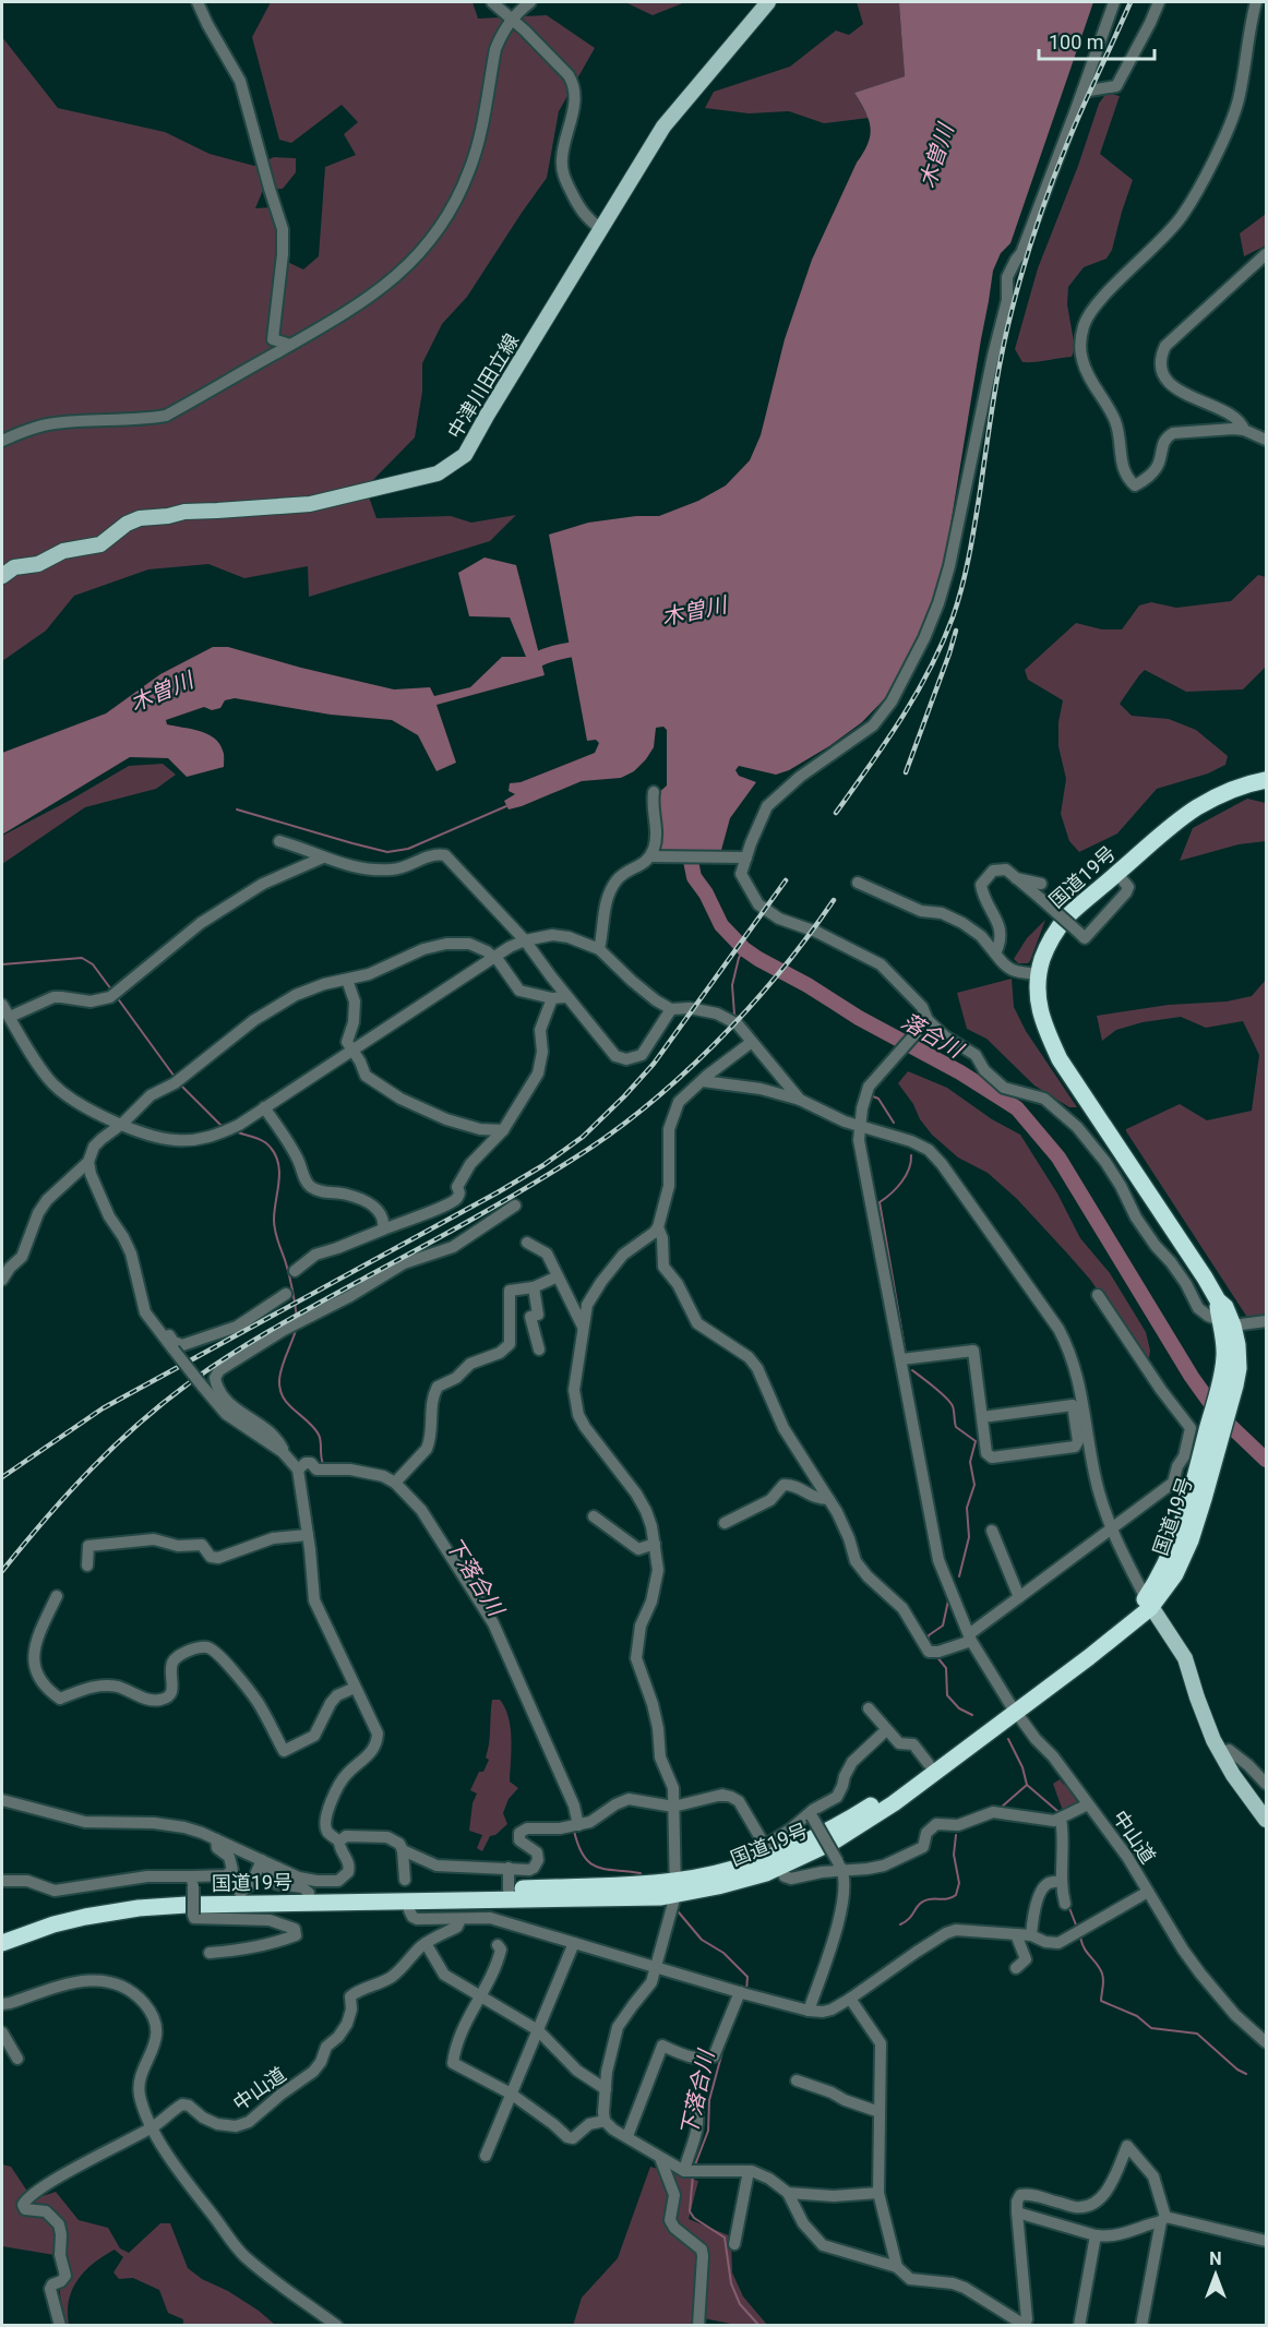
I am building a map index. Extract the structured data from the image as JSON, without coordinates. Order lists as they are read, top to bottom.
{
  "streets": {
    "highway": ["国道19号"],
    "main road": ["中津川田立線"],
    "street": ["中山道"]
  },
  "water": ["木曽川", "落合川", "下落合川"],
  "scale_bar": "100 m",
  "north": "top"
}
